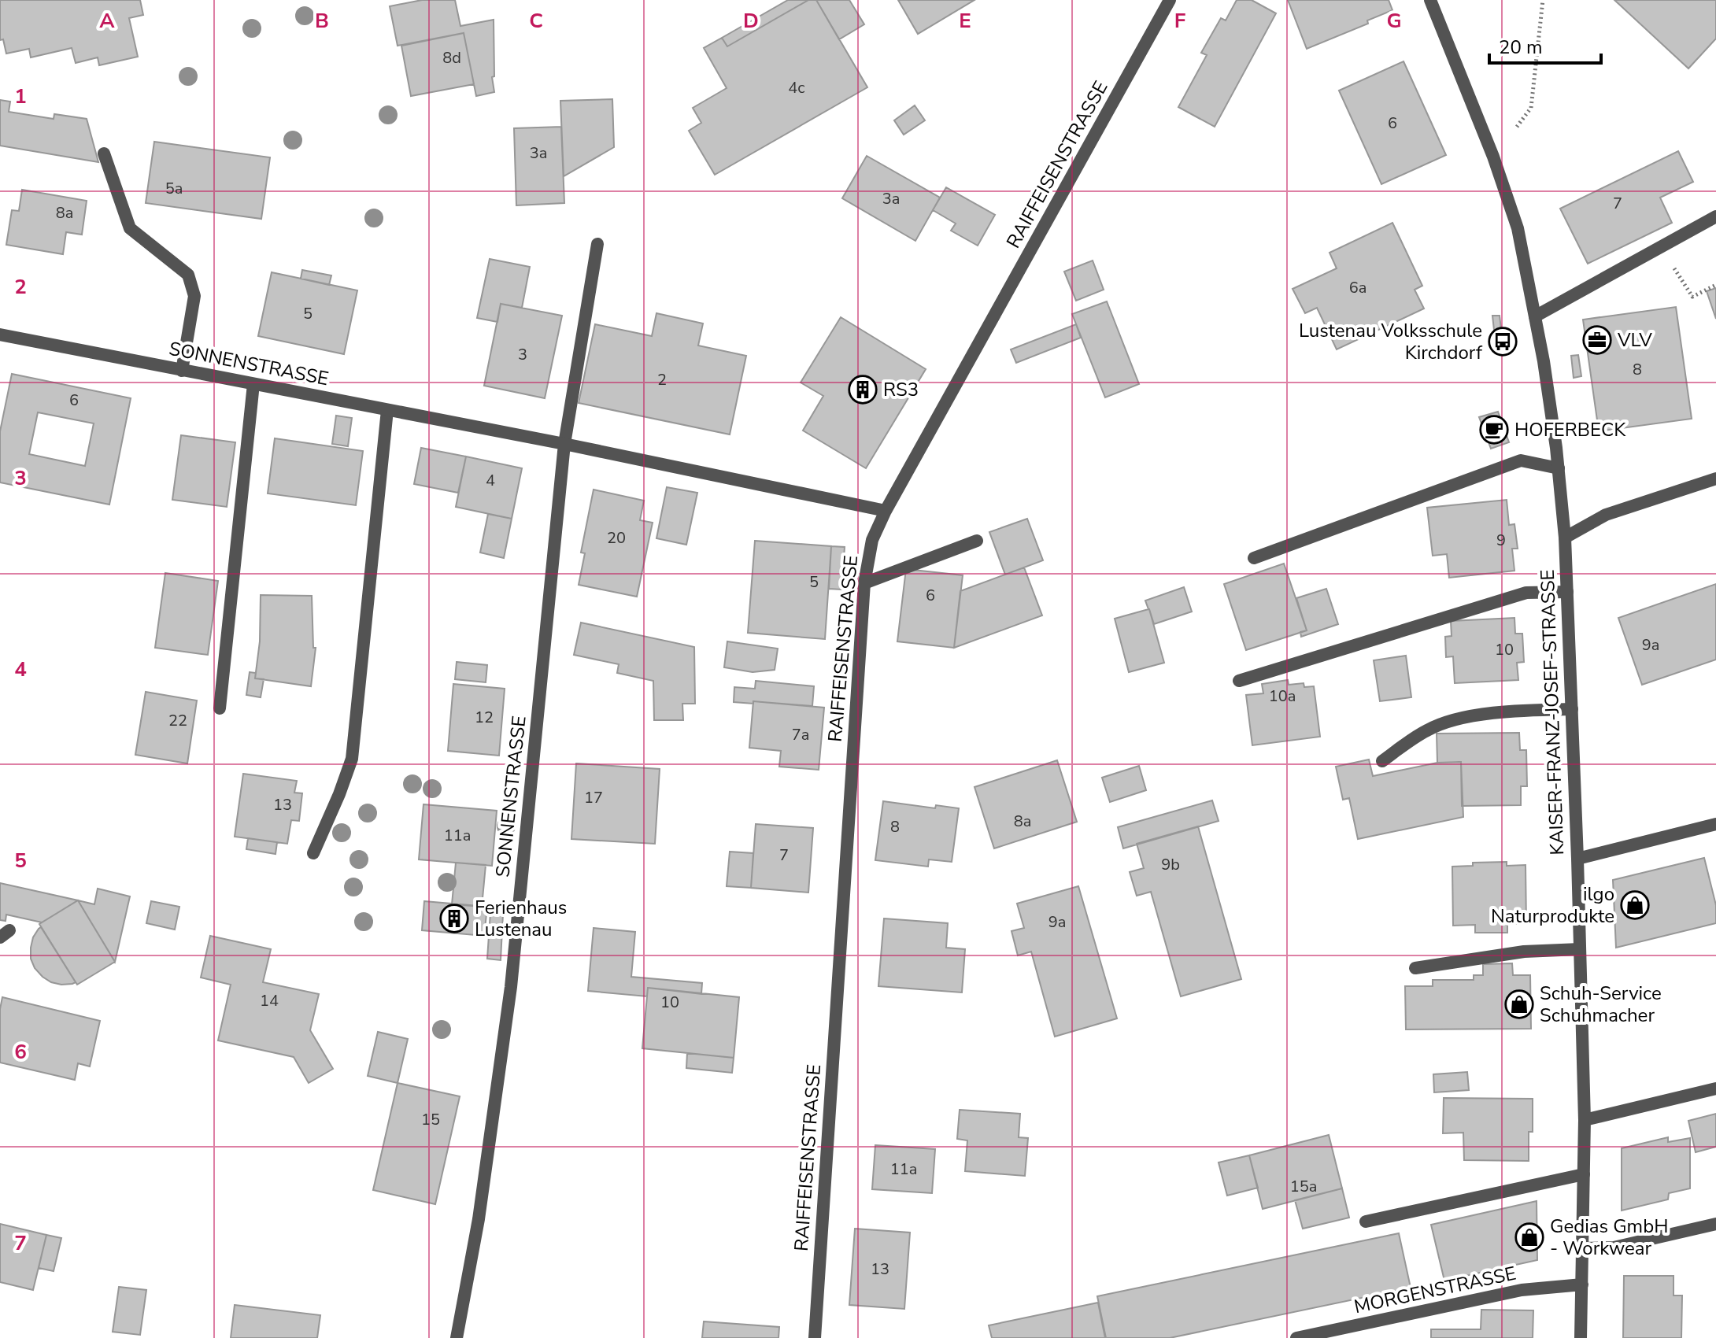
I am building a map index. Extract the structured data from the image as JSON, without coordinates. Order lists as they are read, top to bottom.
{
  "streets": {
    "street": [
      "RAIFFEISENSTRASSE",
      "SONNENSTRASSE",
      "KAISER-FRANZ-JOSEF-STRASSE",
      "MORGENSTRASSE"
    ]
  },
  "crossings": [
    ["RAIFFEISENSTRASSE", "SONNENSTRASSE"],
    ["KAISER-FRANZ-JOSEF-STRASSE", "MORGENSTRASSE"]
  ],
  "places": {
    "office": ["VLV"],
    "bus stop": ["Lustenau Volksschule Kirchdorf"],
    "building": ["RS3", "Ferienhaus Lustenau"],
    "cafe": ["HOFERBECK"],
    "shop": ["ilgo Naturprodukte", "Schuh-Service Schuhmacher", "Gedias GmbH - Workwear"]
  },
  "house_numbers": [
    "8d",
    "4c",
    "6",
    "3a",
    "5a",
    "3a",
    "7",
    "8a",
    "6a",
    "5",
    "3",
    "8",
    "2",
    "6",
    "4",
    "20",
    "9",
    "5",
    "6",
    "9a",
    "10",
    "10a",
    "12",
    "22",
    "7a",
    "17",
    "13",
    "8a",
    "8",
    "11a",
    "7",
    "9b",
    "9a",
    "14",
    "10",
    "15",
    "11a",
    "15a",
    "13"
  ],
  "scale_bar": "20 m",
  "grid": {
    "columns": [
      "A",
      "B",
      "C",
      "D",
      "E",
      "F",
      "G"
    ],
    "rows": [
      "1",
      "2",
      "3",
      "4",
      "5",
      "6",
      "7"
    ]
  }
}
